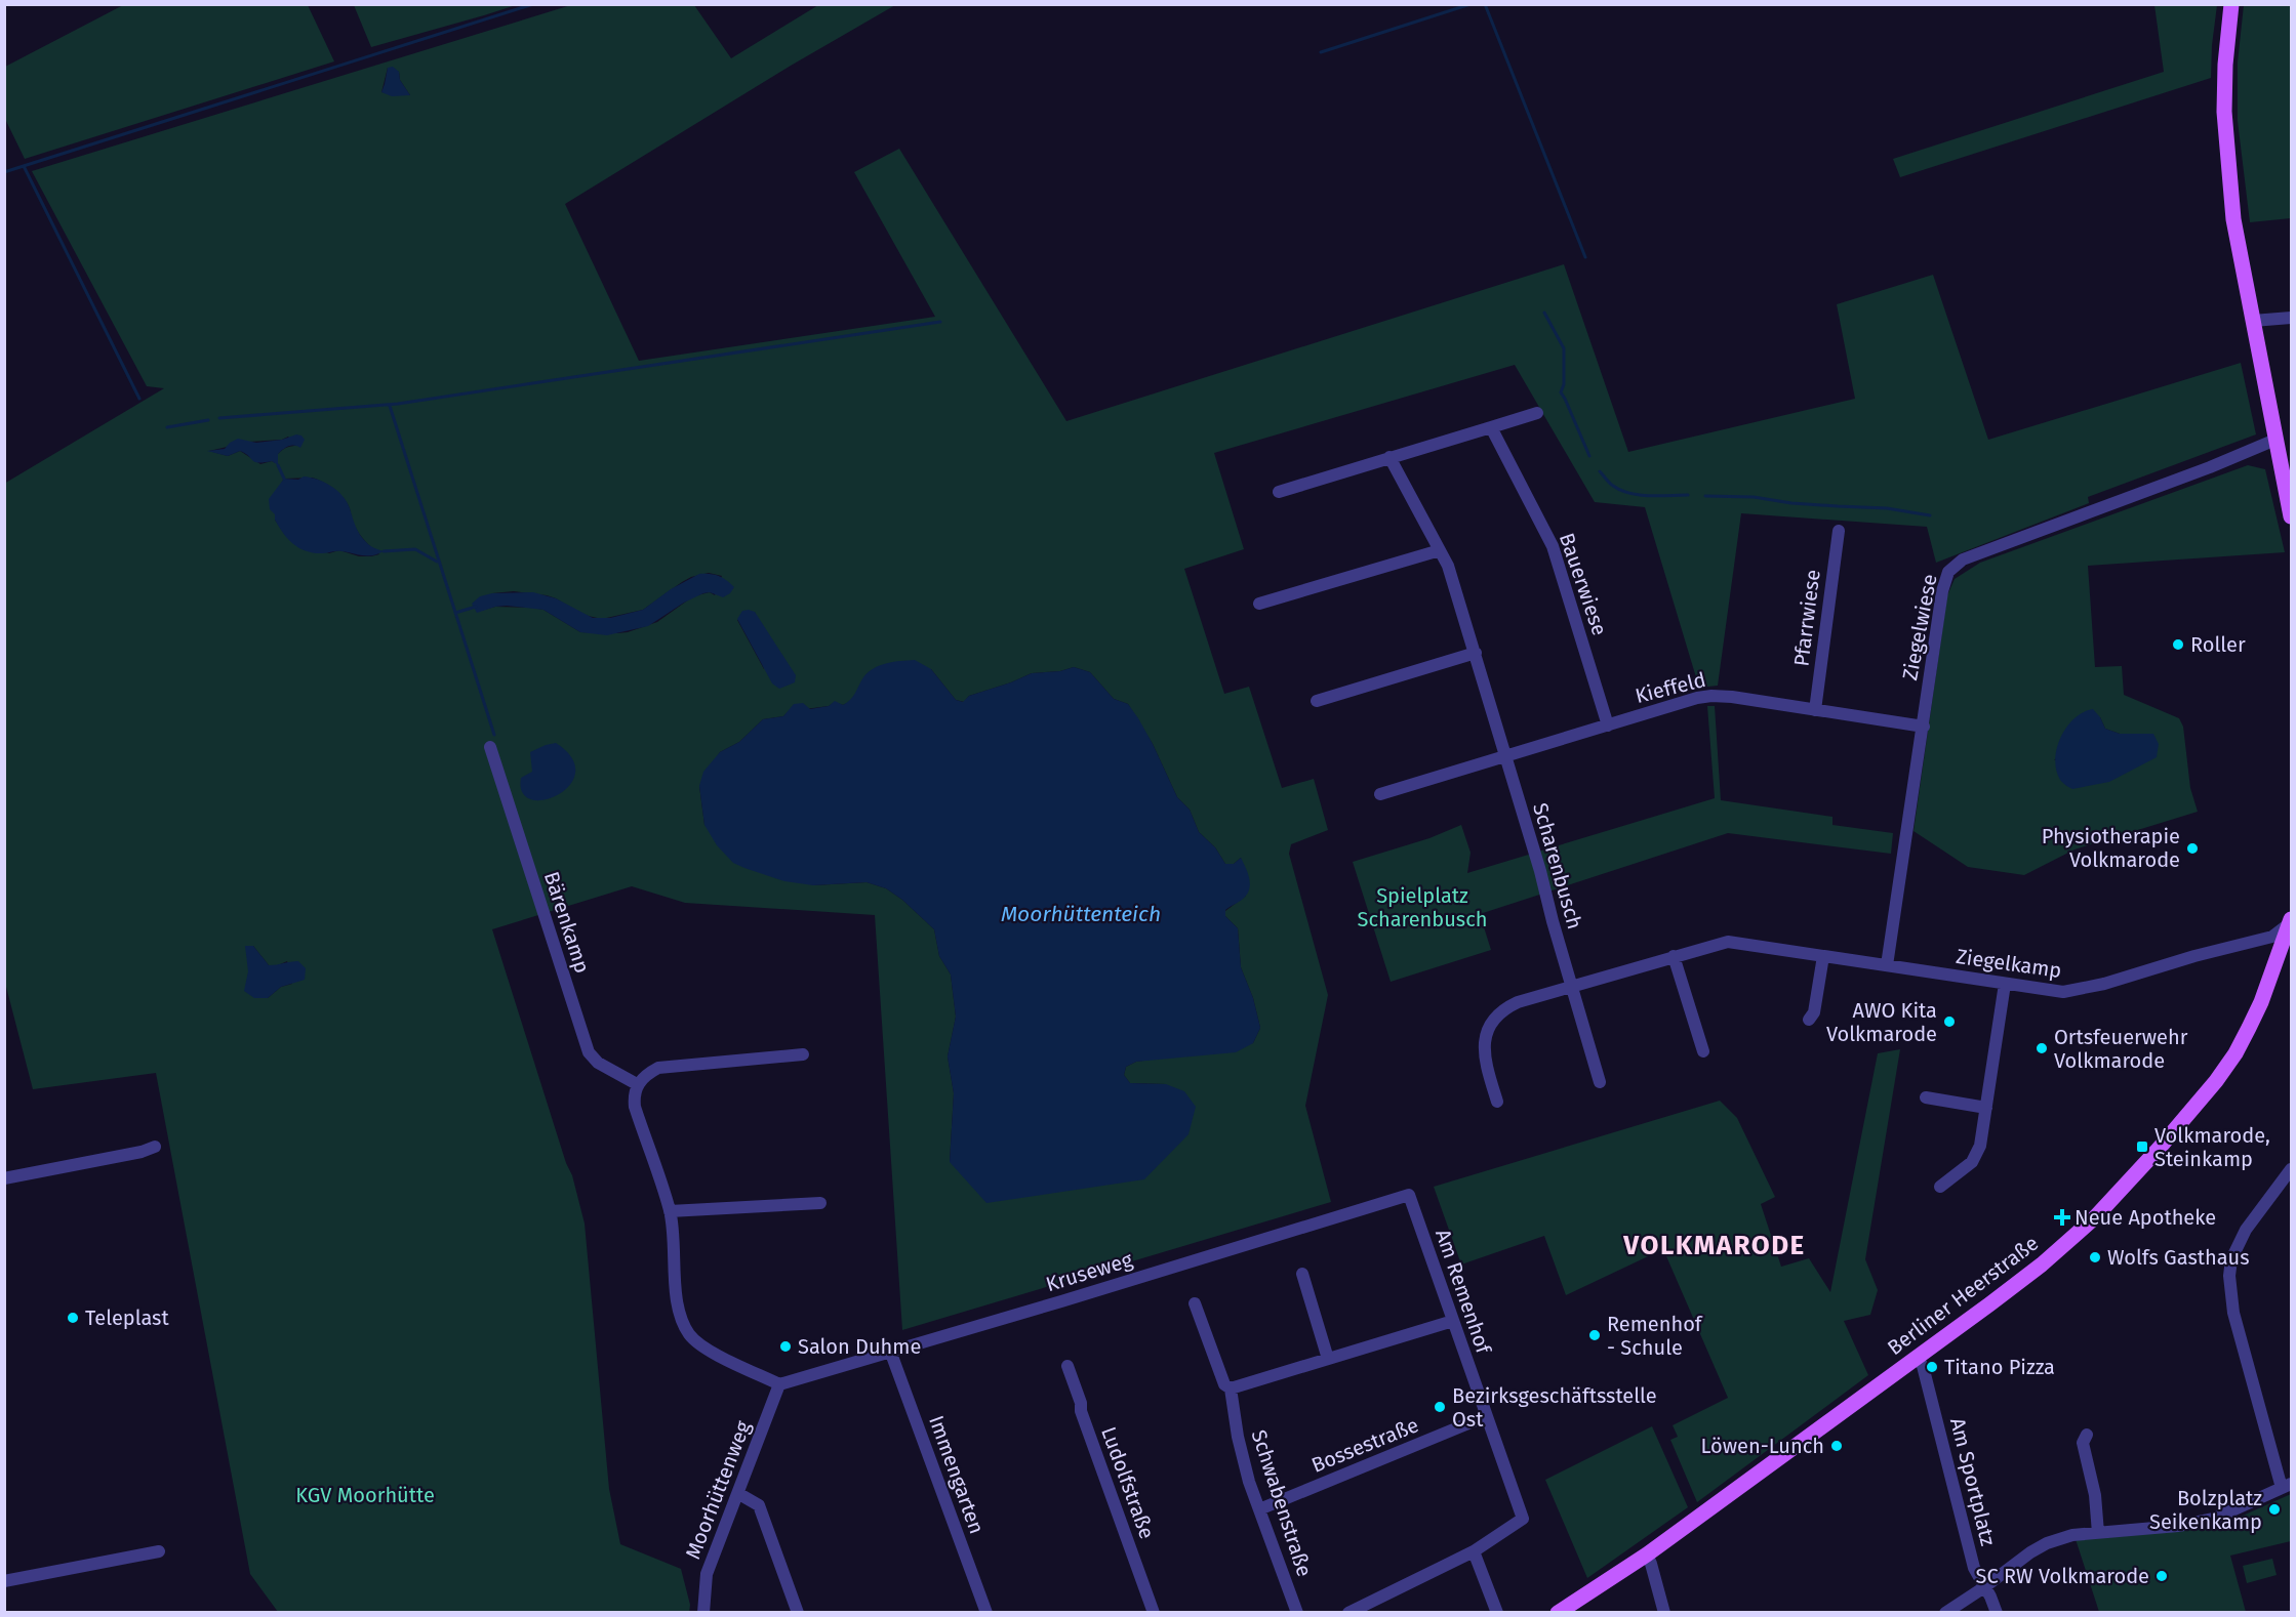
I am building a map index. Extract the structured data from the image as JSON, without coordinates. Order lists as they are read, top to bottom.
{
  "streets": {
    "main road": ["Berliner Heerstraße"],
    "street": [
      "Bauerwiese",
      "Pfarrwiese",
      "Ziegelwiese",
      "Kieffeld",
      "Scharenbusch",
      "Bärenkamp",
      "Ziegelkamp",
      "Kruseweg",
      "Am Remenhof",
      "Bossestraße",
      "Immengarten",
      "Am Sportplatz",
      "Ludolfstraße",
      "Moorhüttenweg",
      "Schwabenstraße"
    ]
  },
  "crossings": [
    ["Bauerwiese", "Kieffeld"],
    ["Pfarrwiese", "Kieffeld"],
    ["Ziegelwiese", "Kieffeld"],
    ["Ziegelwiese", "Ziegelkamp"],
    ["Kieffeld", "Scharenbusch"],
    ["Scharenbusch", "Ziegelkamp"],
    ["Ziegelkamp", "Berliner Heerstraße"],
    ["Kruseweg", "Am Remenhof"],
    ["Kruseweg", "Immengarten"],
    ["Kruseweg", "Moorhüttenweg"],
    ["Am Remenhof", "Bossestraße"],
    ["Berliner Heerstraße", "Am Sportplatz"],
    ["Bossestraße", "Schwabenstraße"]
  ],
  "districts": ["VOLKMARODE"],
  "water": ["Moorhüttenteich"],
  "parks": ["Spielplatz Scharenbusch", "KGV Moorhütte"],
  "places": {
    "other": [
      "Roller",
      "Physiotherapie Volkmarode",
      "AWO Kita Volkmarode",
      "Ortsfeuerwehr Volkmarode",
      "Wolfs Gasthaus",
      "Teleplast",
      "Remenhof - Schule",
      "Salon Duhme",
      "Titano Pizza",
      "Bezirksgeschäftsstelle Ost",
      "Löwen-Lunch",
      "Bolzplatz Seikenkamp",
      "SC RW Volkmarode"
    ],
    "transit": ["Volkmarode, Steinkamp"],
    "health": ["Neue Apotheke"]
  }
}
